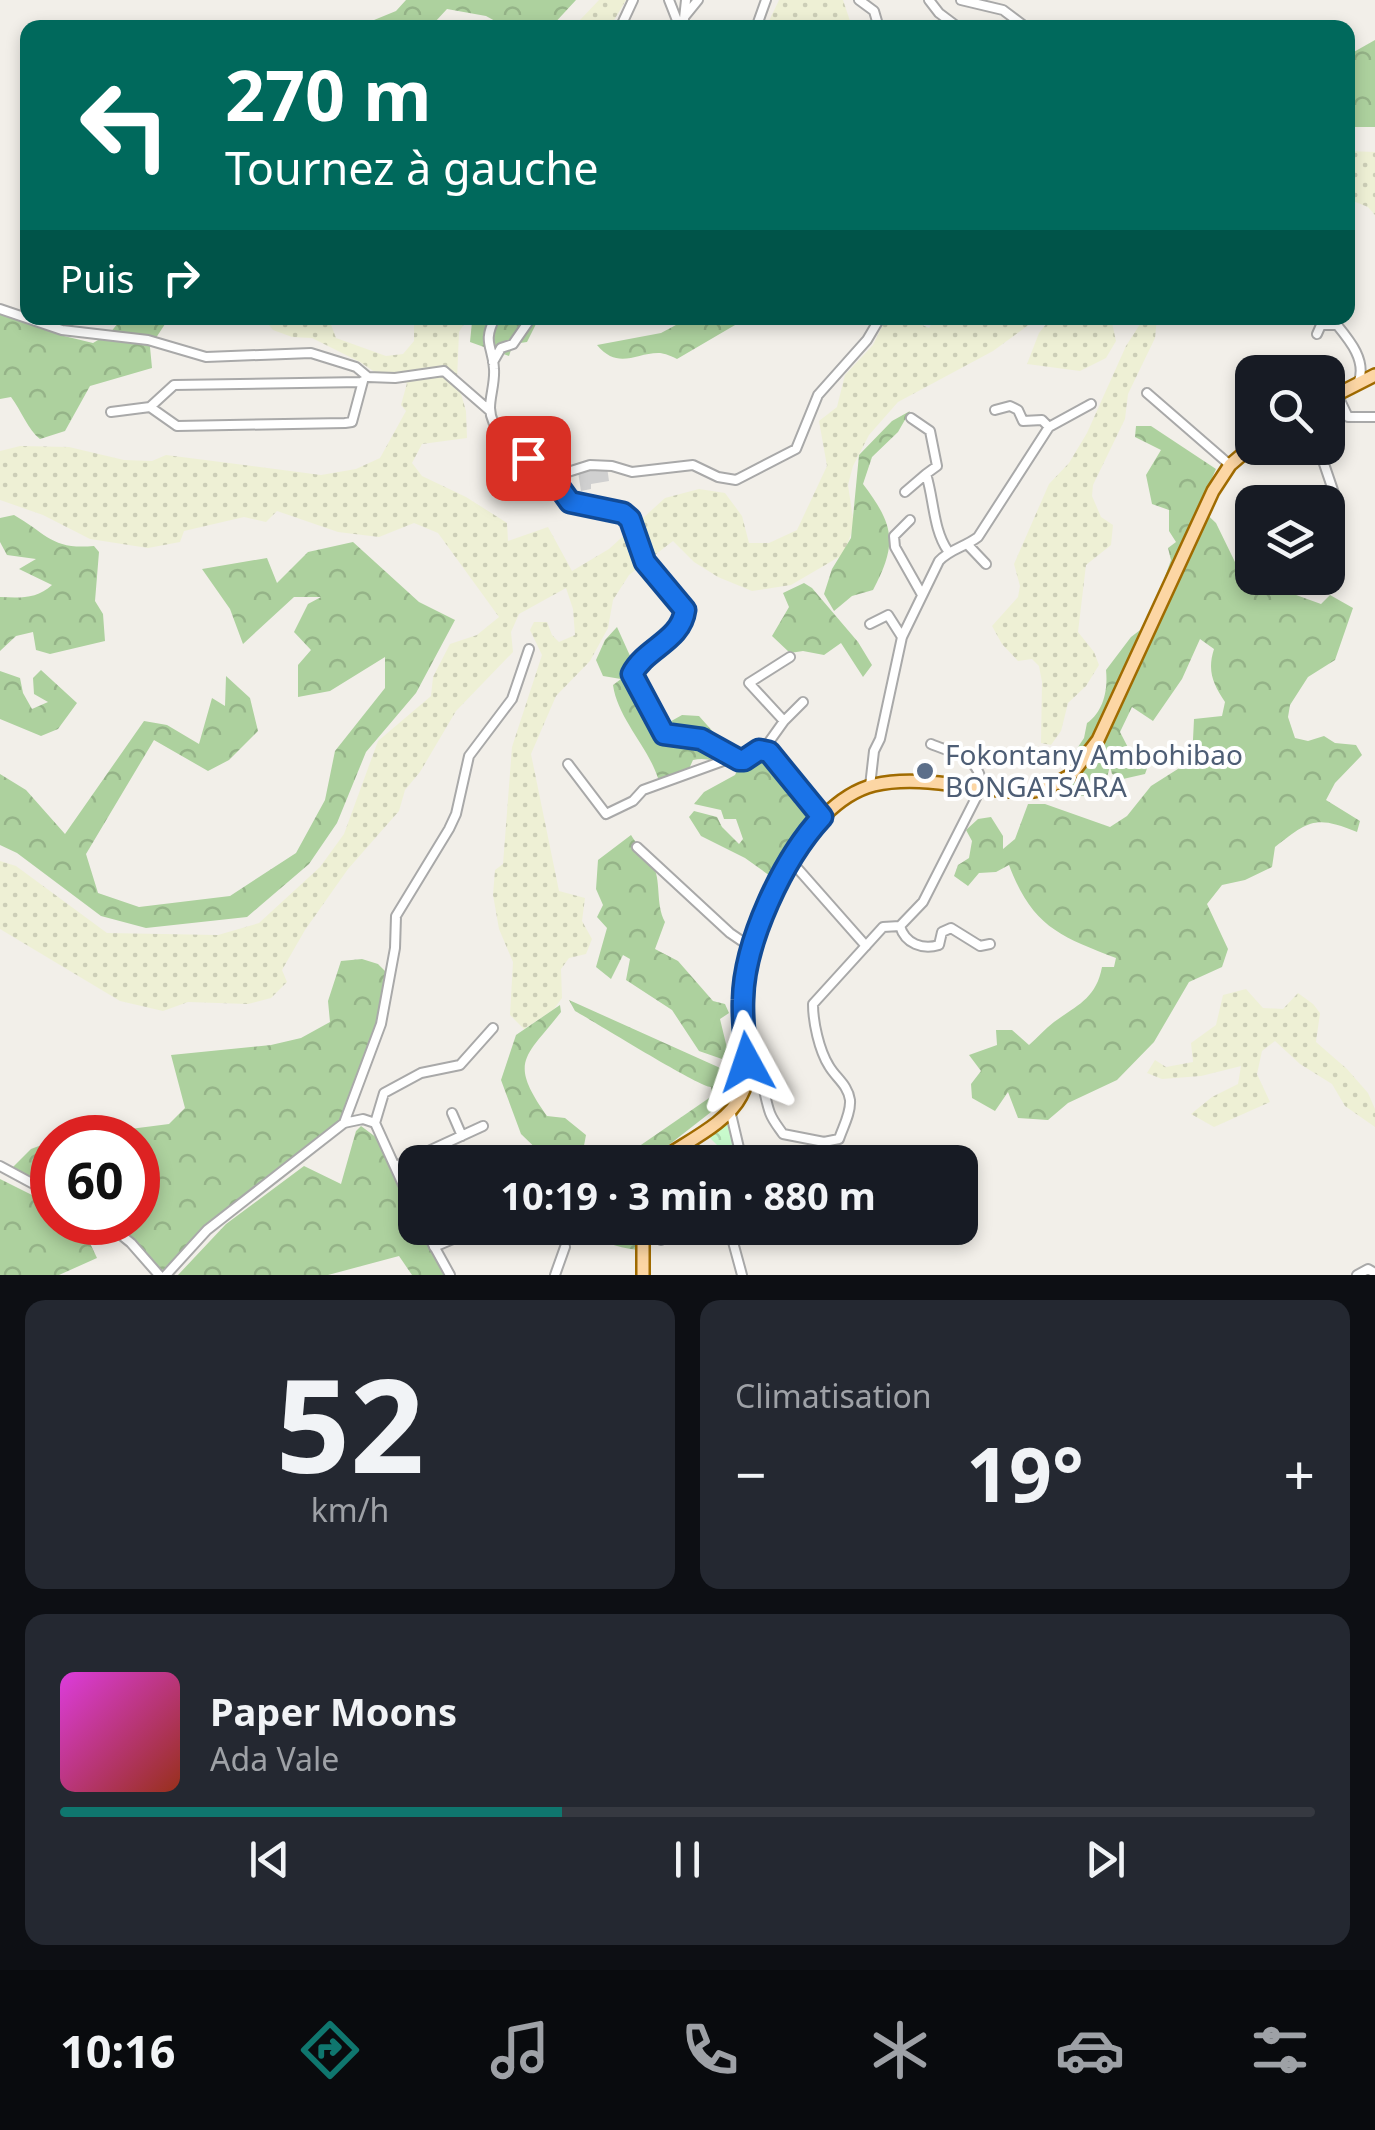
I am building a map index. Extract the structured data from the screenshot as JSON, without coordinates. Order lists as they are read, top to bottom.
{
  "places": ["Fokontany Ambohibao BONGATSARA"],
  "page": {
    "turn": ["270 m", "Tournez à gauche"],
    "then": "Puis",
    "limit": "60",
    "trip": "10:19 · 3 min · 880 m",
    "tile": [
      ["52", "km/h"],
      "Climatisation"
    ],
    "heat": ["−", "19°", "+"],
    "song": ["Paper Moons", "Ada Vale"],
    "tabs": "10:16"
  }
}
